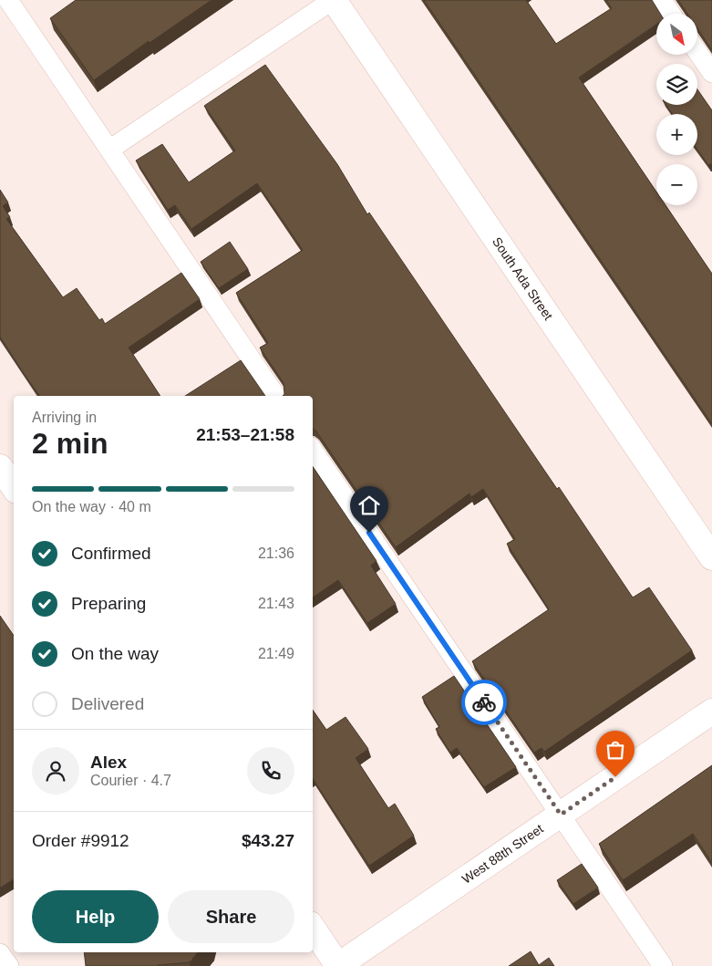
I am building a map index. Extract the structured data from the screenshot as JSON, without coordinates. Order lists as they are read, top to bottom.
{
  "streets": {
    "street": ["South Ada Street", "West 88th Street"]
  },
  "north": "bottom right",
  "page": {
    "map_buttons": ["+", "−"],
    "heading": ["2 min", "Arriving in", "21:53–21:58"],
    "panel": [
      "Alex",
      "Courier · 4.7",
      "Order #9912",
      "$43.27"
    ],
    "bar": "On the way · 40 m",
    "list": [
      ["Confirmed", "21:36"],
      ["Preparing", "21:43"],
      ["On the way", "21:49"],
      "Delivered"
    ],
    "buttons": ["Help", "Share"]
  }
}
